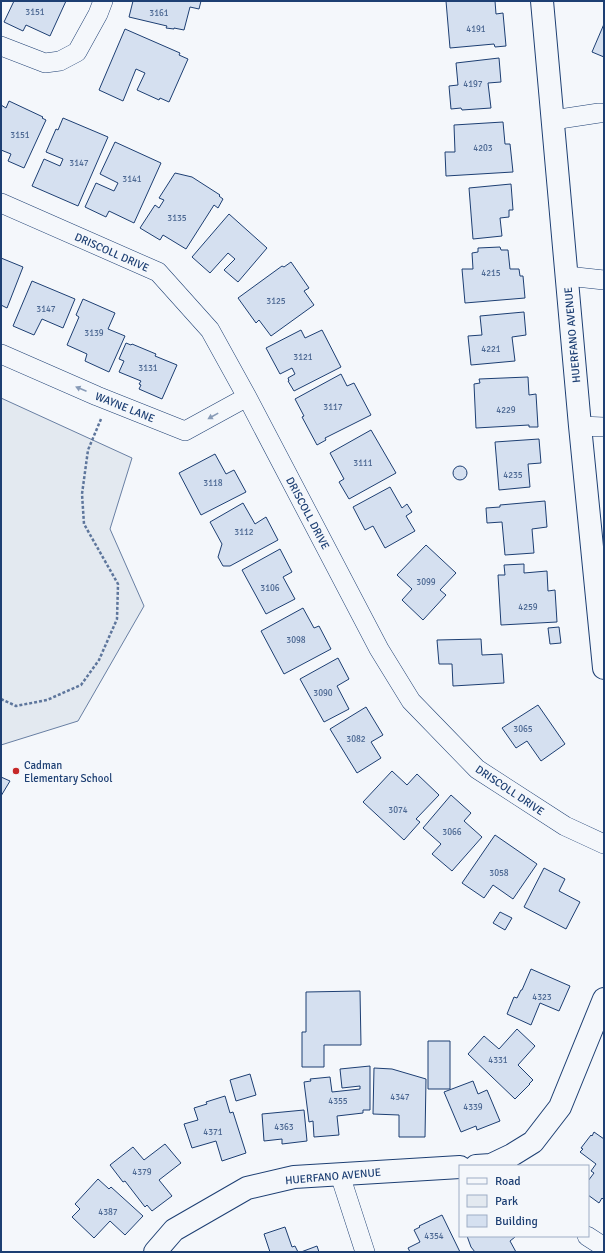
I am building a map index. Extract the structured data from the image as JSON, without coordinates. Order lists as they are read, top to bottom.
{
  "streets": {
    "street": ["DRISCOLL DRIVE", "HUERFANO AVENUE", "WAYNE LANE"]
  },
  "crossings": [
    ["DRISCOLL DRIVE", "WAYNE LANE"]
  ],
  "one_way": ["WAYNE LANE"],
  "places": ["Cadman Elementary School"],
  "house_numbers": [
    "3151",
    "3161",
    "4191",
    "4197",
    "3151",
    "4203",
    "3147",
    "3141",
    "3135",
    "4215",
    "3125",
    "3147",
    "3139",
    "4221",
    "3121",
    "3131",
    "3117",
    "4229",
    "3111",
    "4235",
    "3118",
    "3112",
    "3099",
    "3106",
    "4259",
    "3098",
    "3090",
    "3065",
    "3082",
    "3074",
    "3066",
    "3058",
    "4323",
    "4331",
    "4347",
    "4355",
    "4339",
    "4363",
    "4371",
    "4379",
    "4387",
    "4354"
  ],
  "legend": ["Road", "Park", "Building"]
}
